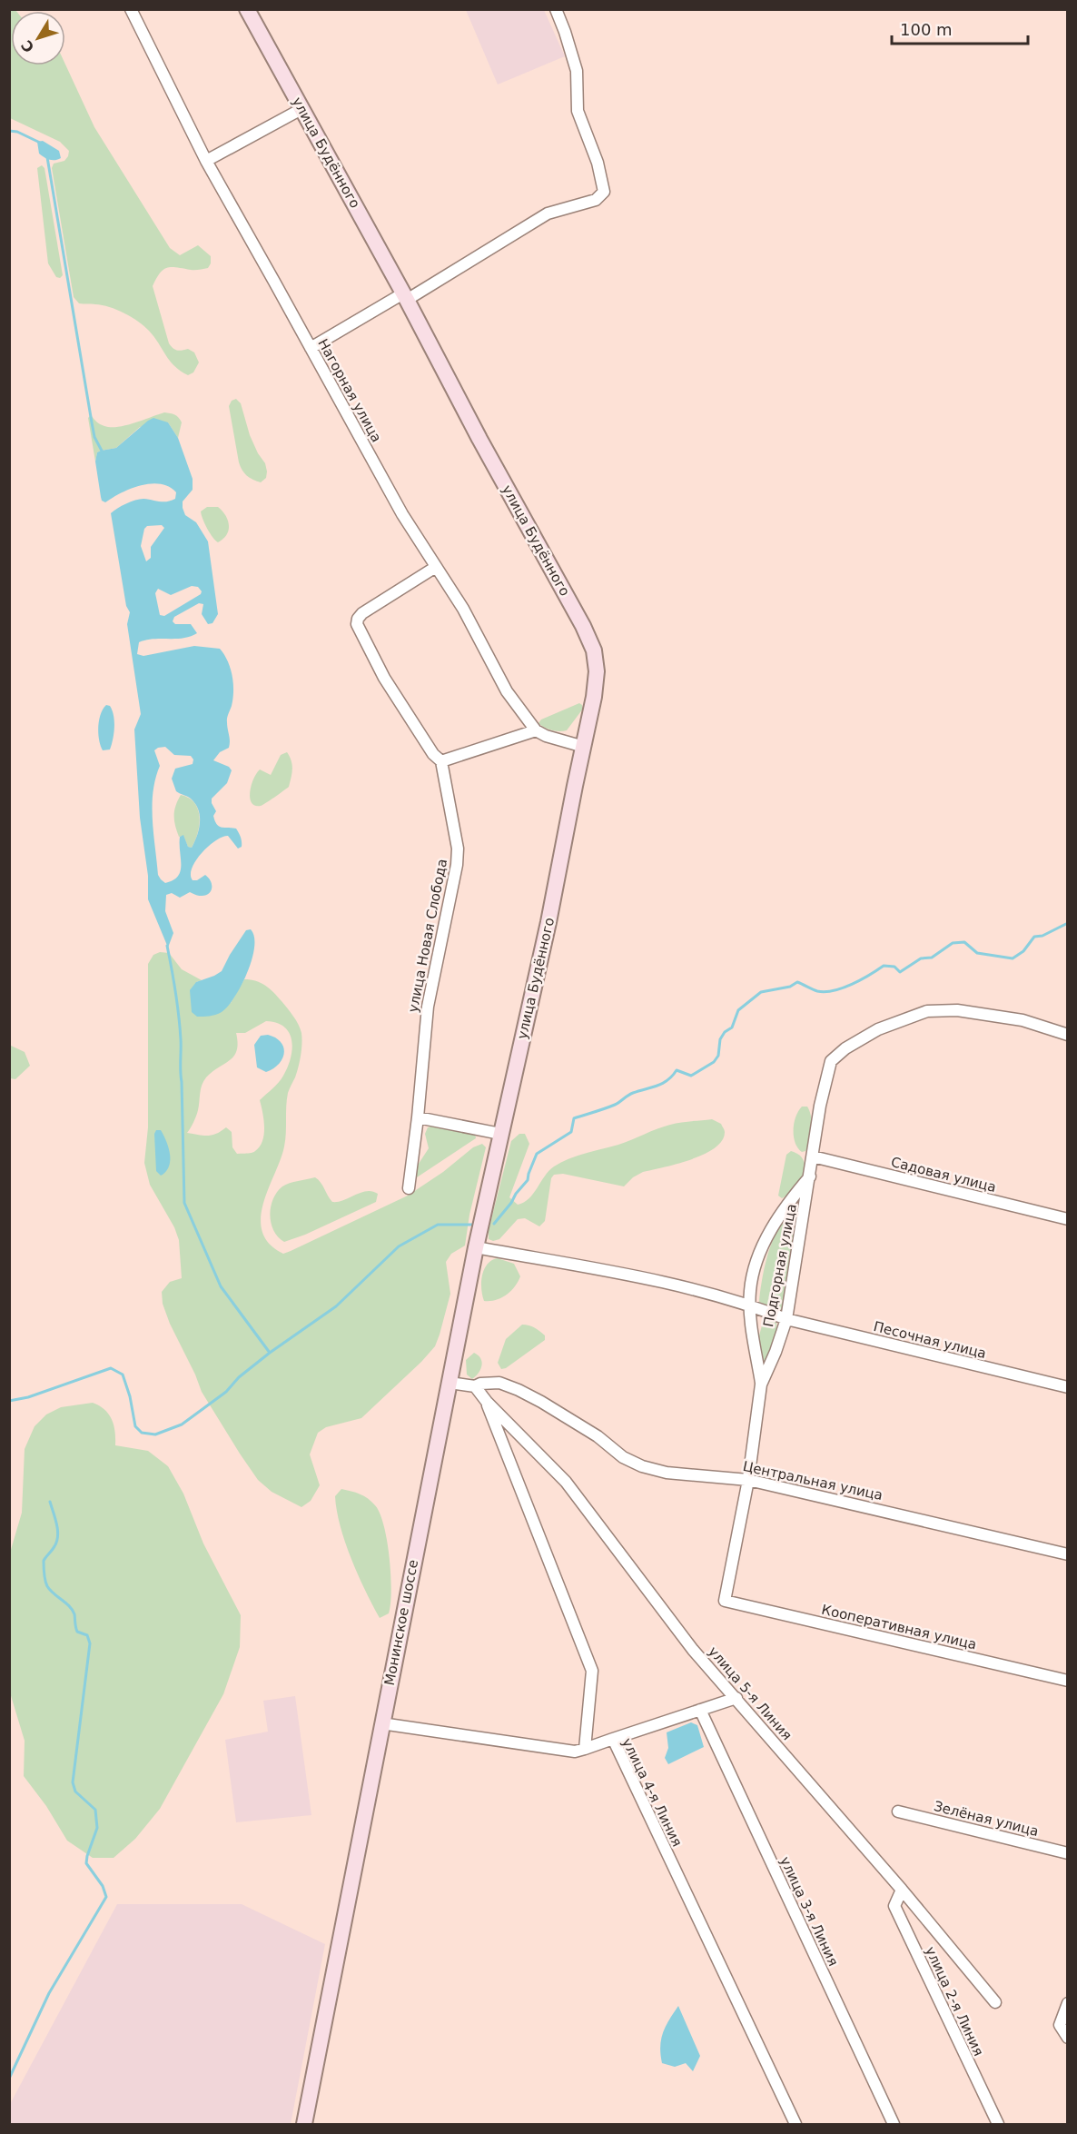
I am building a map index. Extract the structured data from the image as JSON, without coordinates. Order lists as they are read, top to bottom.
{
  "streets": {
    "main road": ["улица Будённого", "Монинское шоссе"],
    "street": [
      "Нагорная улица",
      "улица Новая Слобода",
      "Садовая улица",
      "Подгорная улица",
      "Песочная улица",
      "Центральная улица",
      "Кооперативная улица",
      "улица 5-я Линия",
      "улица 4-я Линия",
      "Зелёная улица",
      "улица 3-я Линия",
      "улица 2-я Линия"
    ]
  },
  "crossings": [
    ["улица Будённого", "Монинское шоссе"],
    ["Нагорная улица", "улица Новая Слобода"],
    ["Садовая улица", "Подгорная улица"],
    ["Подгорная улица", "Песочная улица"],
    ["Подгорная улица", "Центральная улица"],
    ["Подгорная улица", "Кооперативная улица"],
    ["Центральная улица", "Монинское шоссе"],
    ["Монинское шоссе", "улица 4-я Линия"],
    ["улица 5-я Линия", "улица 2-я Линия"]
  ],
  "scale_bar": "100 m",
  "north": "bottom left"
}
